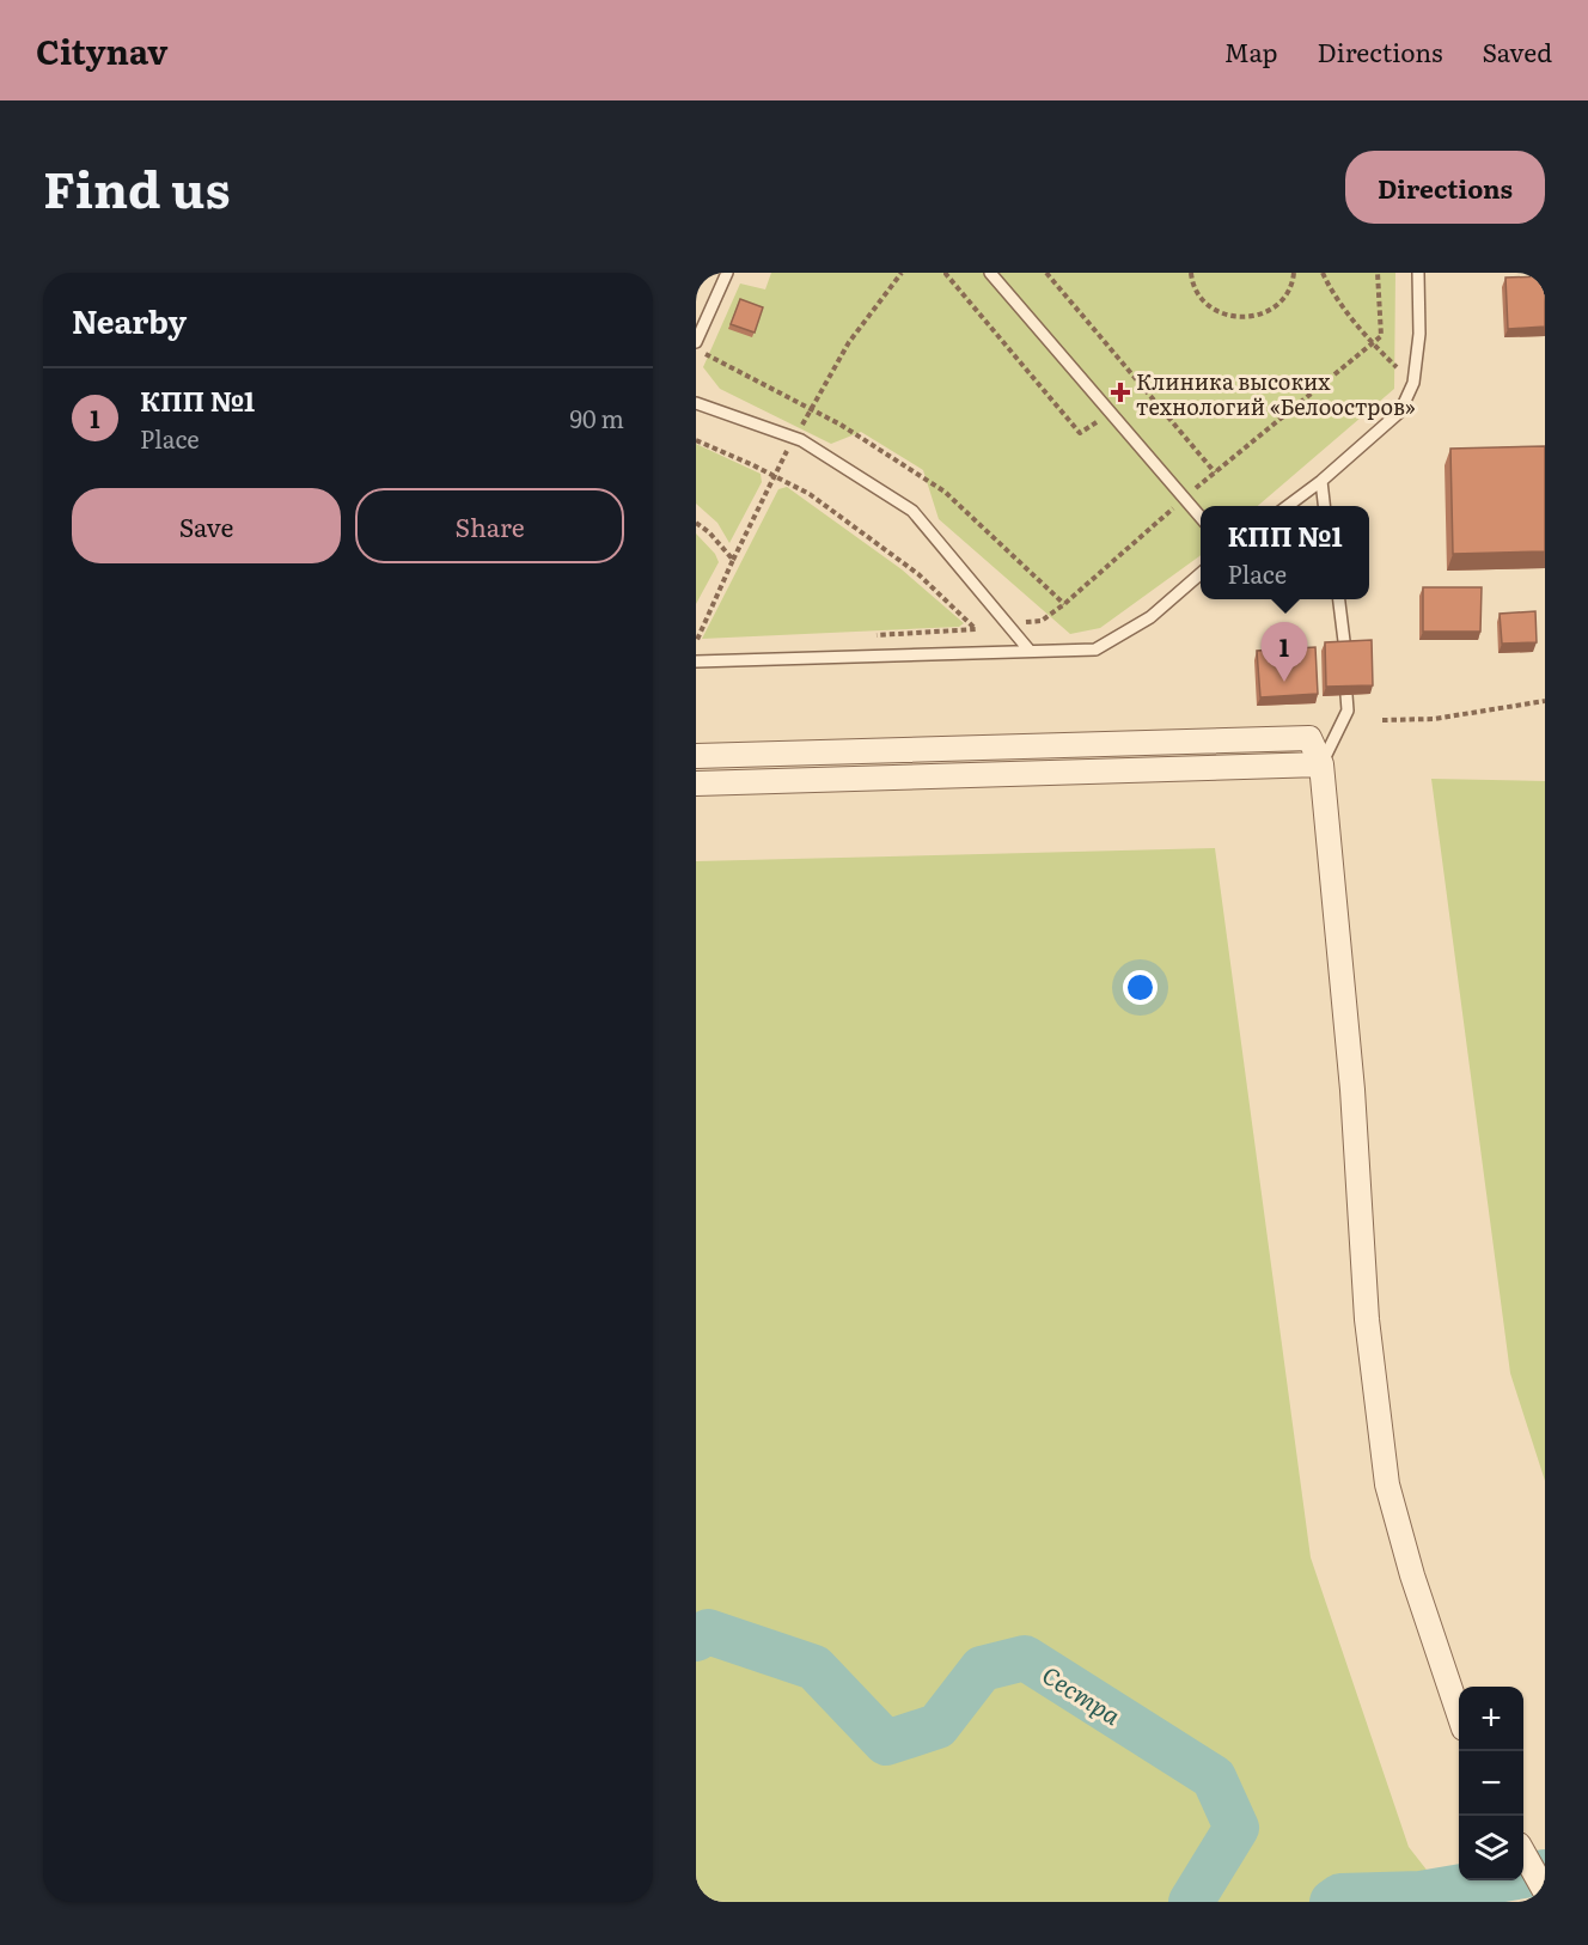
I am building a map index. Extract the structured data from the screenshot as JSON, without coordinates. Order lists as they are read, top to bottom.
{
  "water": ["Сестра"],
  "places": {
    "health": ["Клиника высоких технологий «Белоостров»"]
  },
  "page": {
    "header": "Citynav",
    "nav": ["Map", "Directions", "Saved"],
    "title": "Find us",
    "buttons": [
      "Directions",
      ["Save", "Share"]
    ],
    "heading": "Nearby",
    "list": [
      {
        "mark": "1",
        "name": "КПП №1",
        "note": "Place",
        "value": "90 m"
      }
    ],
    "popup": ["КПП №1", "Place"],
    "pins": "1",
    "map_buttons": ["+", "−"]
  }
}
